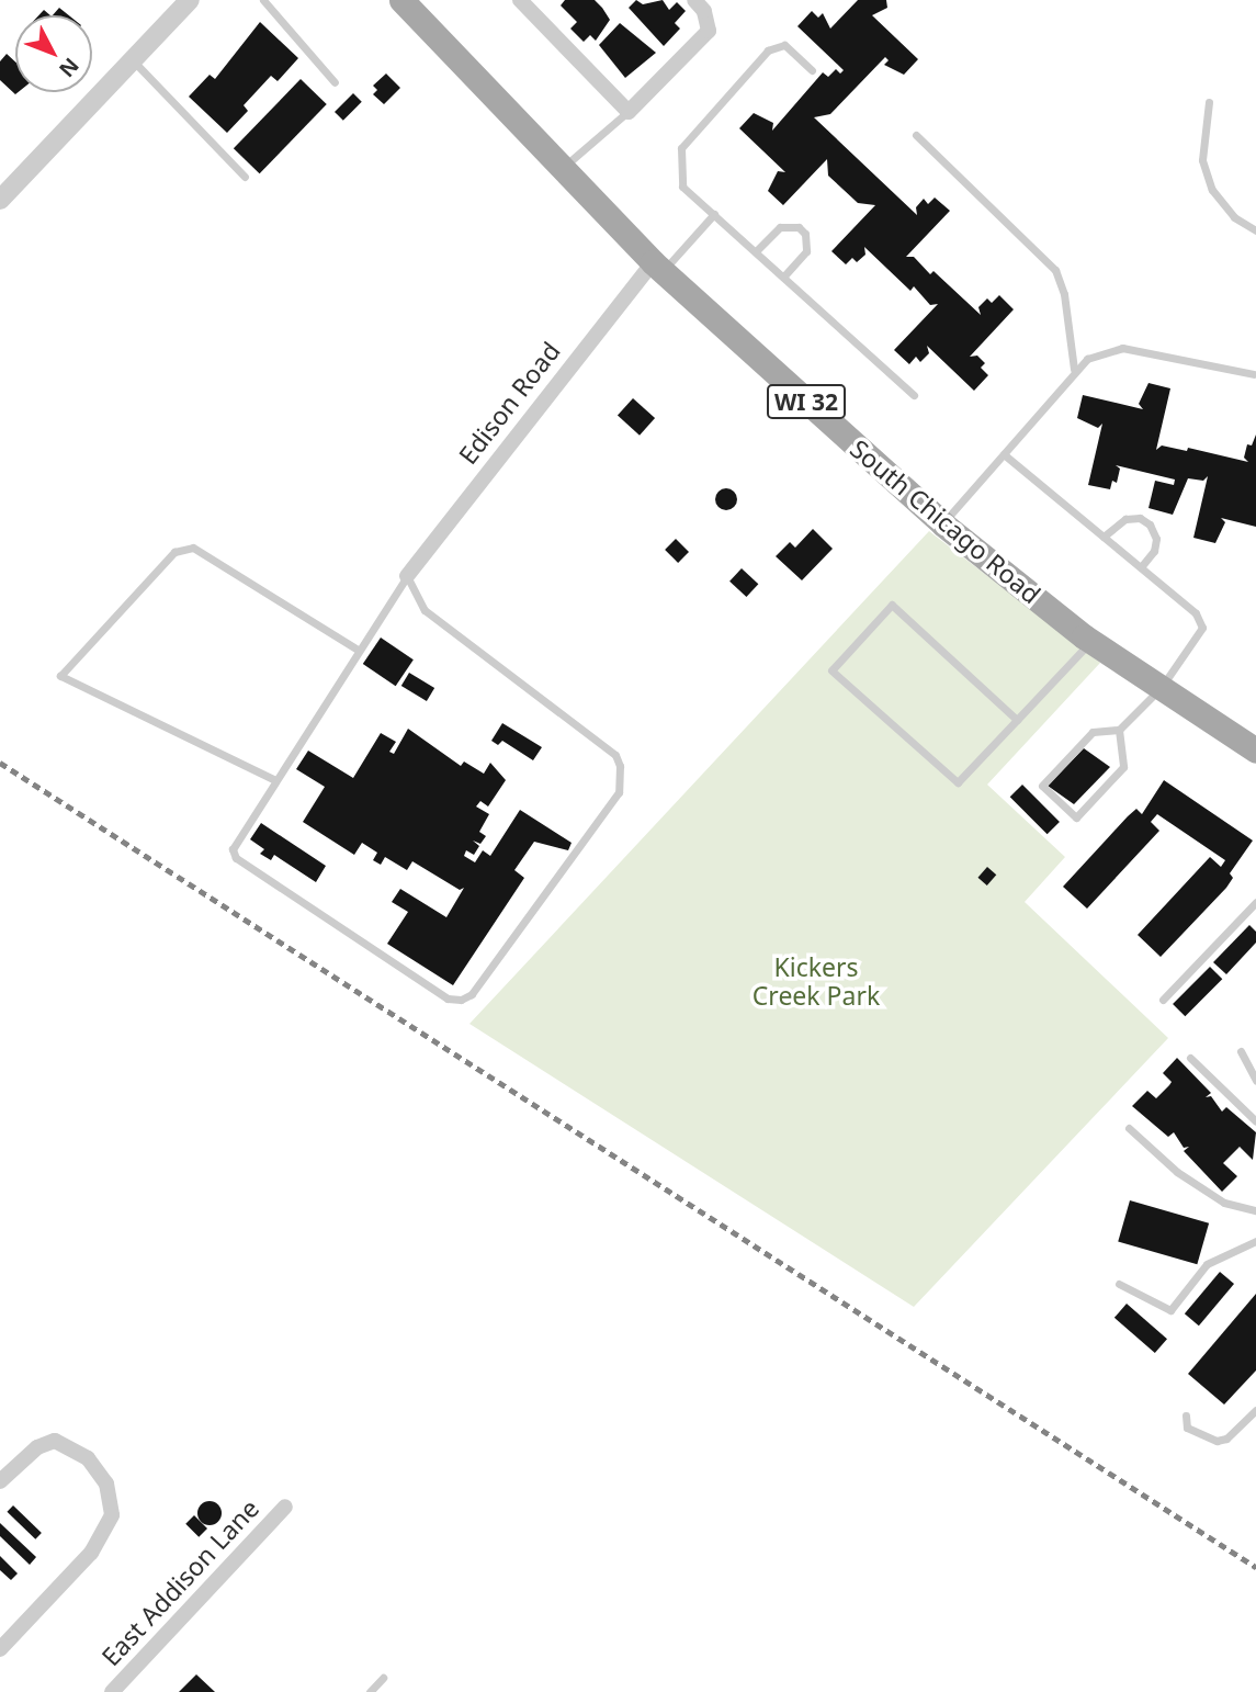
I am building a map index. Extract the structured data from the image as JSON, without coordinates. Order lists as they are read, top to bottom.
{
  "streets": {
    "main road": ["WI 32", "South Chicago Road"],
    "street": ["Edison Road", "East Addison Lane"]
  },
  "crossings": [
    ["Edison Road", "South Chicago Road"]
  ],
  "parks": ["Kickers Creek Park"],
  "north": "bottom right"
}
